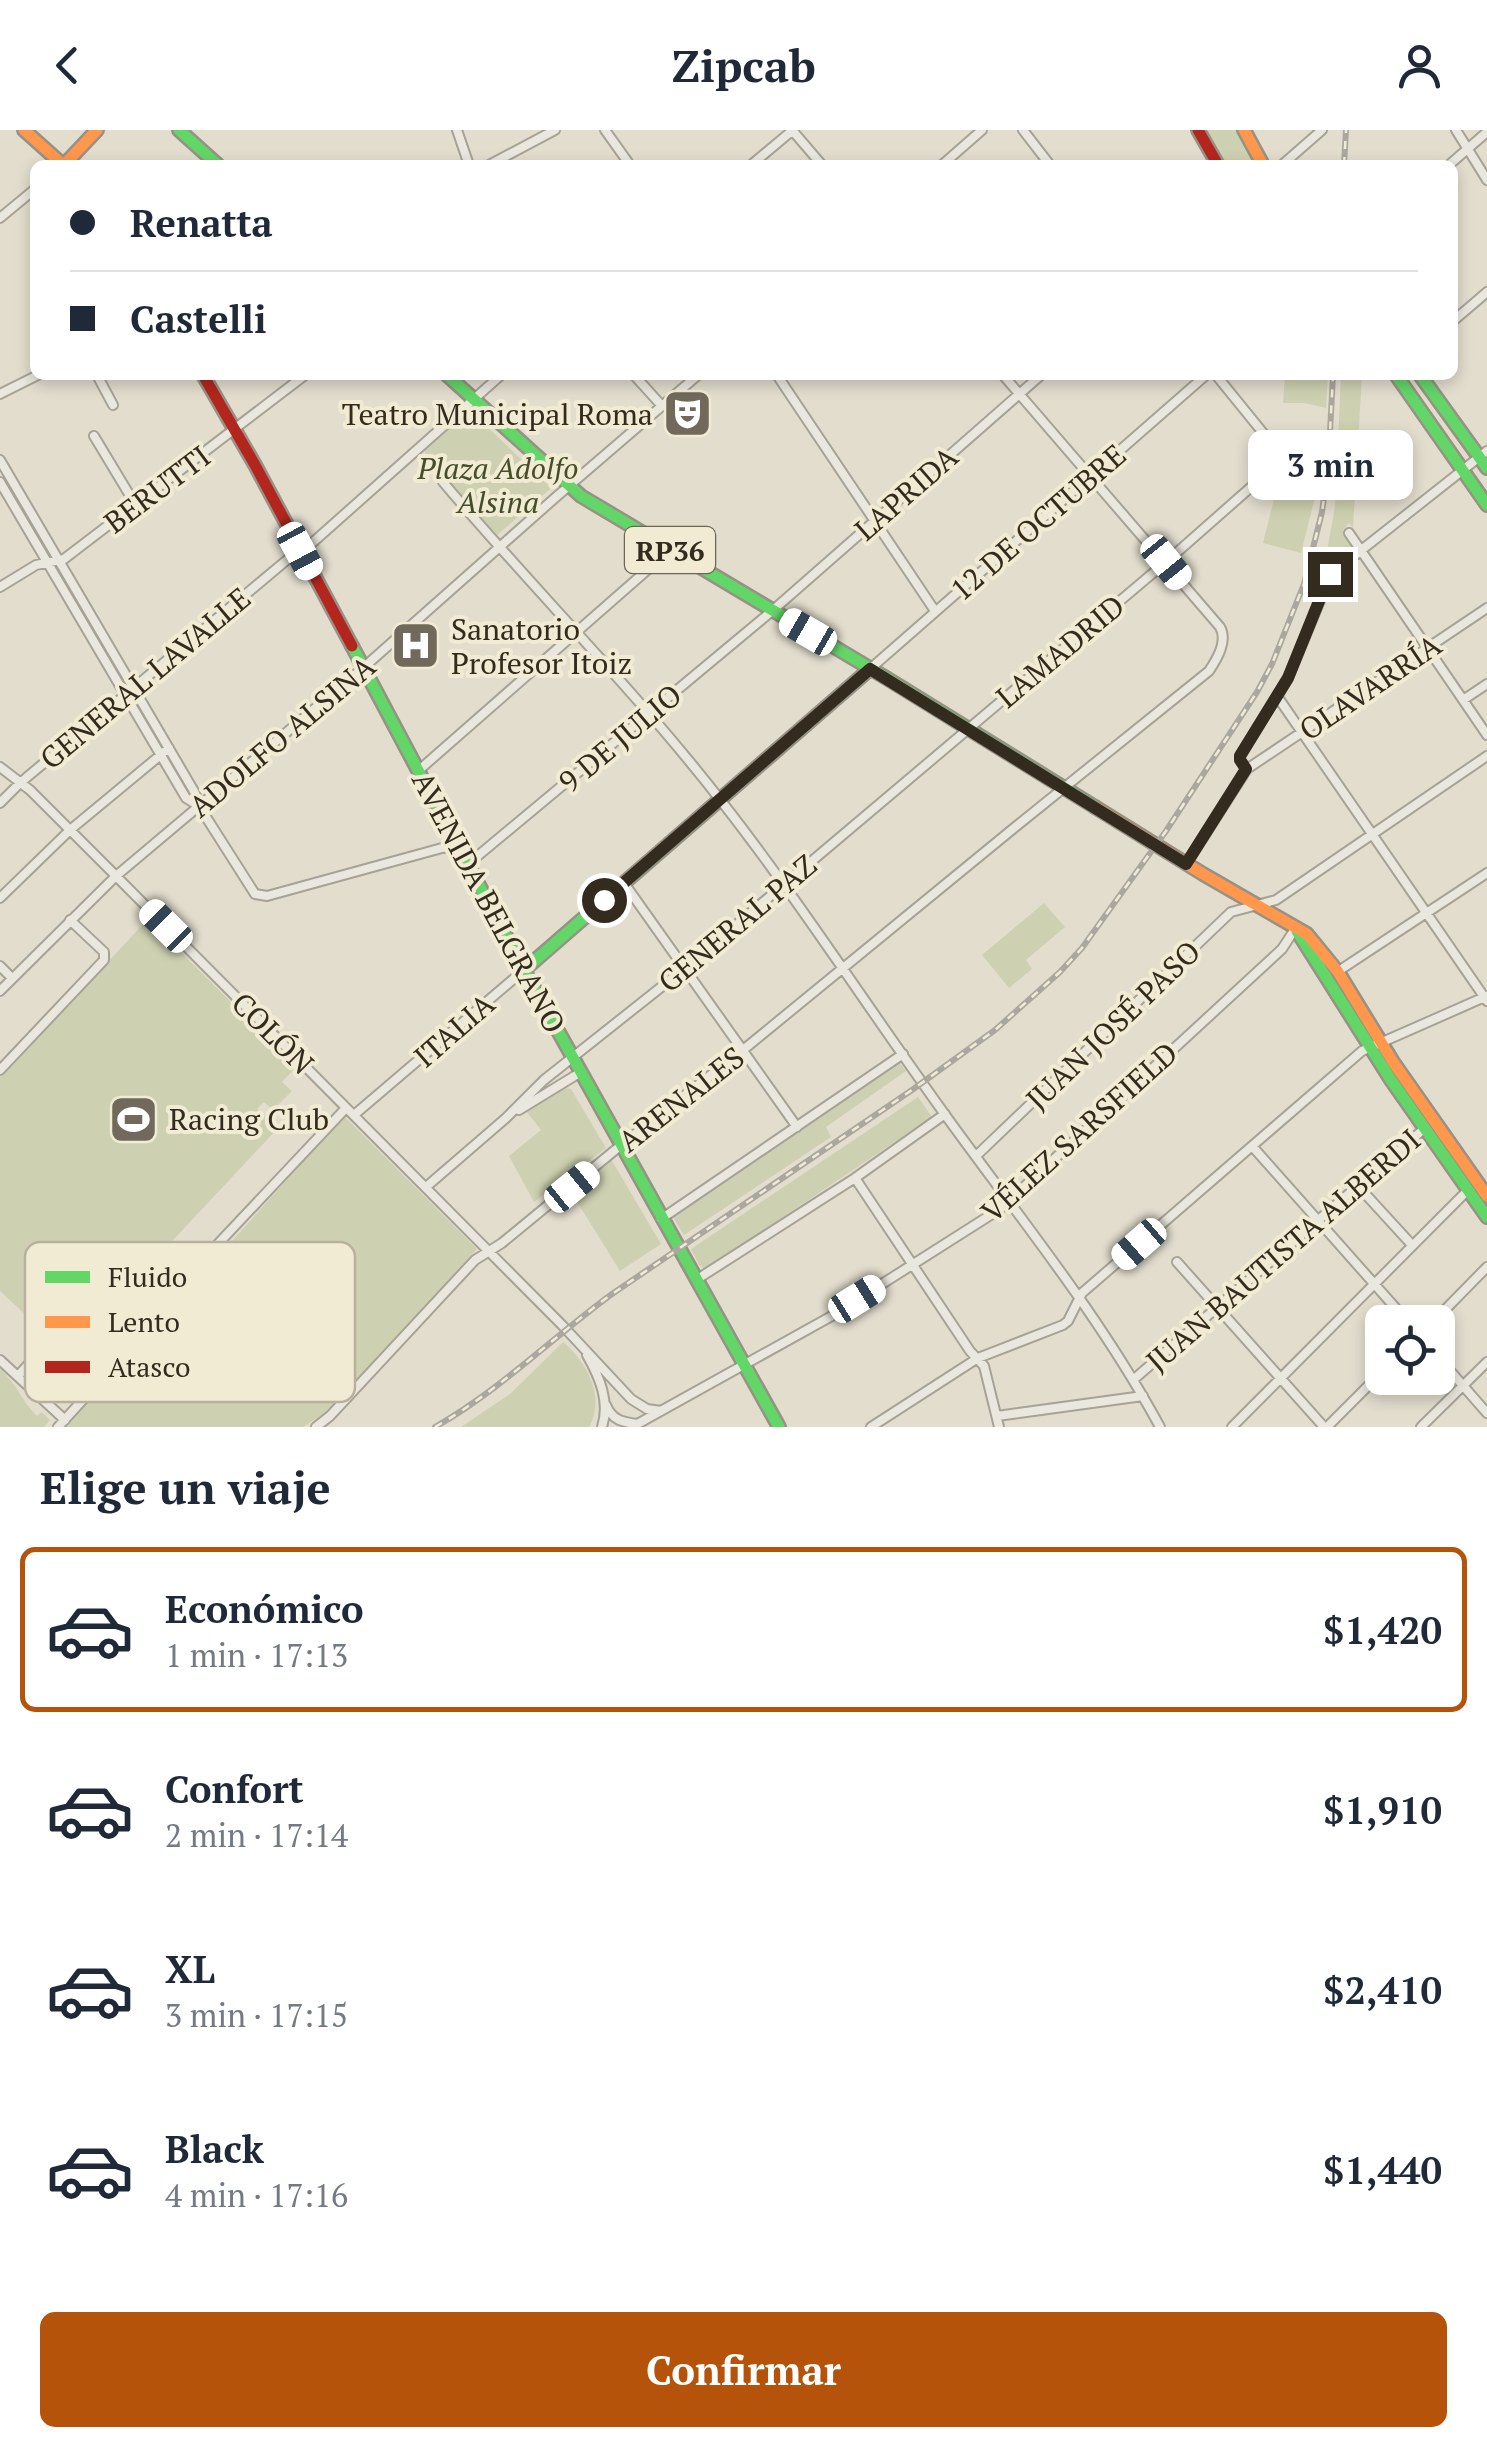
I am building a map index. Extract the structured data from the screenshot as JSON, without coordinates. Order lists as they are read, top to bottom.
{
  "streets": {
    "main road": ["RP36", "AVENIDA BELGRANO", "ITALIA"],
    "street": [
      "BERUTTI",
      "LAPRIDA",
      "12 DE OCTUBRE",
      "LAMADRID",
      "GENERAL LAVALLE",
      "OLAVARRÍA",
      "ADOLFO ALSINA",
      "9 DE JULIO",
      "GENERAL PAZ",
      "JUAN JOSÉ PASO",
      "COLÓN",
      "ARENALES",
      "VÉLEZ SARSFIELD",
      "JUAN BAUTISTA ALBERDI"
    ]
  },
  "crossings": [
    ["BERUTTI", "AVENIDA BELGRANO"],
    ["LAPRIDA", "RP36"],
    ["LAPRIDA", "9 DE JULIO"],
    ["12 DE OCTUBRE", "RP36"],
    ["12 DE OCTUBRE", "ITALIA"],
    ["RP36", "LAMADRID"],
    ["RP36", "GENERAL LAVALLE"],
    ["RP36", "OLAVARRÍA"],
    ["RP36", "ADOLFO ALSINA"],
    ["RP36", "9 DE JULIO"],
    ["RP36", "GENERAL PAZ"],
    ["RP36", "JUAN JOSÉ PASO"],
    ["RP36", "ITALIA"],
    ["RP36", "ARENALES"],
    ["RP36", "VÉLEZ SARSFIELD"],
    ["RP36", "JUAN BAUTISTA ALBERDI"],
    ["LAMADRID", "GENERAL PAZ"],
    ["LAMADRID", "ARENALES"],
    ["GENERAL LAVALLE", "AVENIDA BELGRANO"],
    ["GENERAL LAVALLE", "COLÓN"],
    ["ADOLFO ALSINA", "AVENIDA BELGRANO"],
    ["ADOLFO ALSINA", "COLÓN"],
    ["9 DE JULIO", "AVENIDA BELGRANO"],
    ["AVENIDA BELGRANO", "GENERAL PAZ"],
    ["AVENIDA BELGRANO", "ITALIA"],
    ["AVENIDA BELGRANO", "ARENALES"],
    ["AVENIDA BELGRANO", "VÉLEZ SARSFIELD"],
    ["GENERAL PAZ", "COLÓN"],
    ["ITALIA", "COLÓN"],
    ["COLÓN", "ARENALES"],
    ["COLÓN", "VÉLEZ SARSFIELD"]
  ],
  "parks": ["Plaza Adolfo Alsina"],
  "places": {
    "theatre": ["Teatro Municipal Roma"],
    "hospital": ["Sanatorio Profesor Itoiz"],
    "sports": ["Racing Club"]
  },
  "legend": ["Fluido", "Lento", "Atasco"],
  "page": {
    "header": "Zipcab",
    "banner": ["Renatta", "Castelli"],
    "bubble": "3 min",
    "heading": "Elige un viaje",
    "list": [
      {
        "name": "Económico",
        "note": "1 min · 17:13",
        "value": "$1,420"
      },
      {
        "name": "Confort",
        "note": "2 min · 17:14",
        "value": "$1,910"
      },
      {
        "name": "XL",
        "note": "3 min · 17:15",
        "value": "$2,410"
      },
      {
        "name": "Black",
        "note": "4 min · 17:16",
        "value": "$1,440"
      }
    ],
    "buttons": "Confirmar"
  }
}
